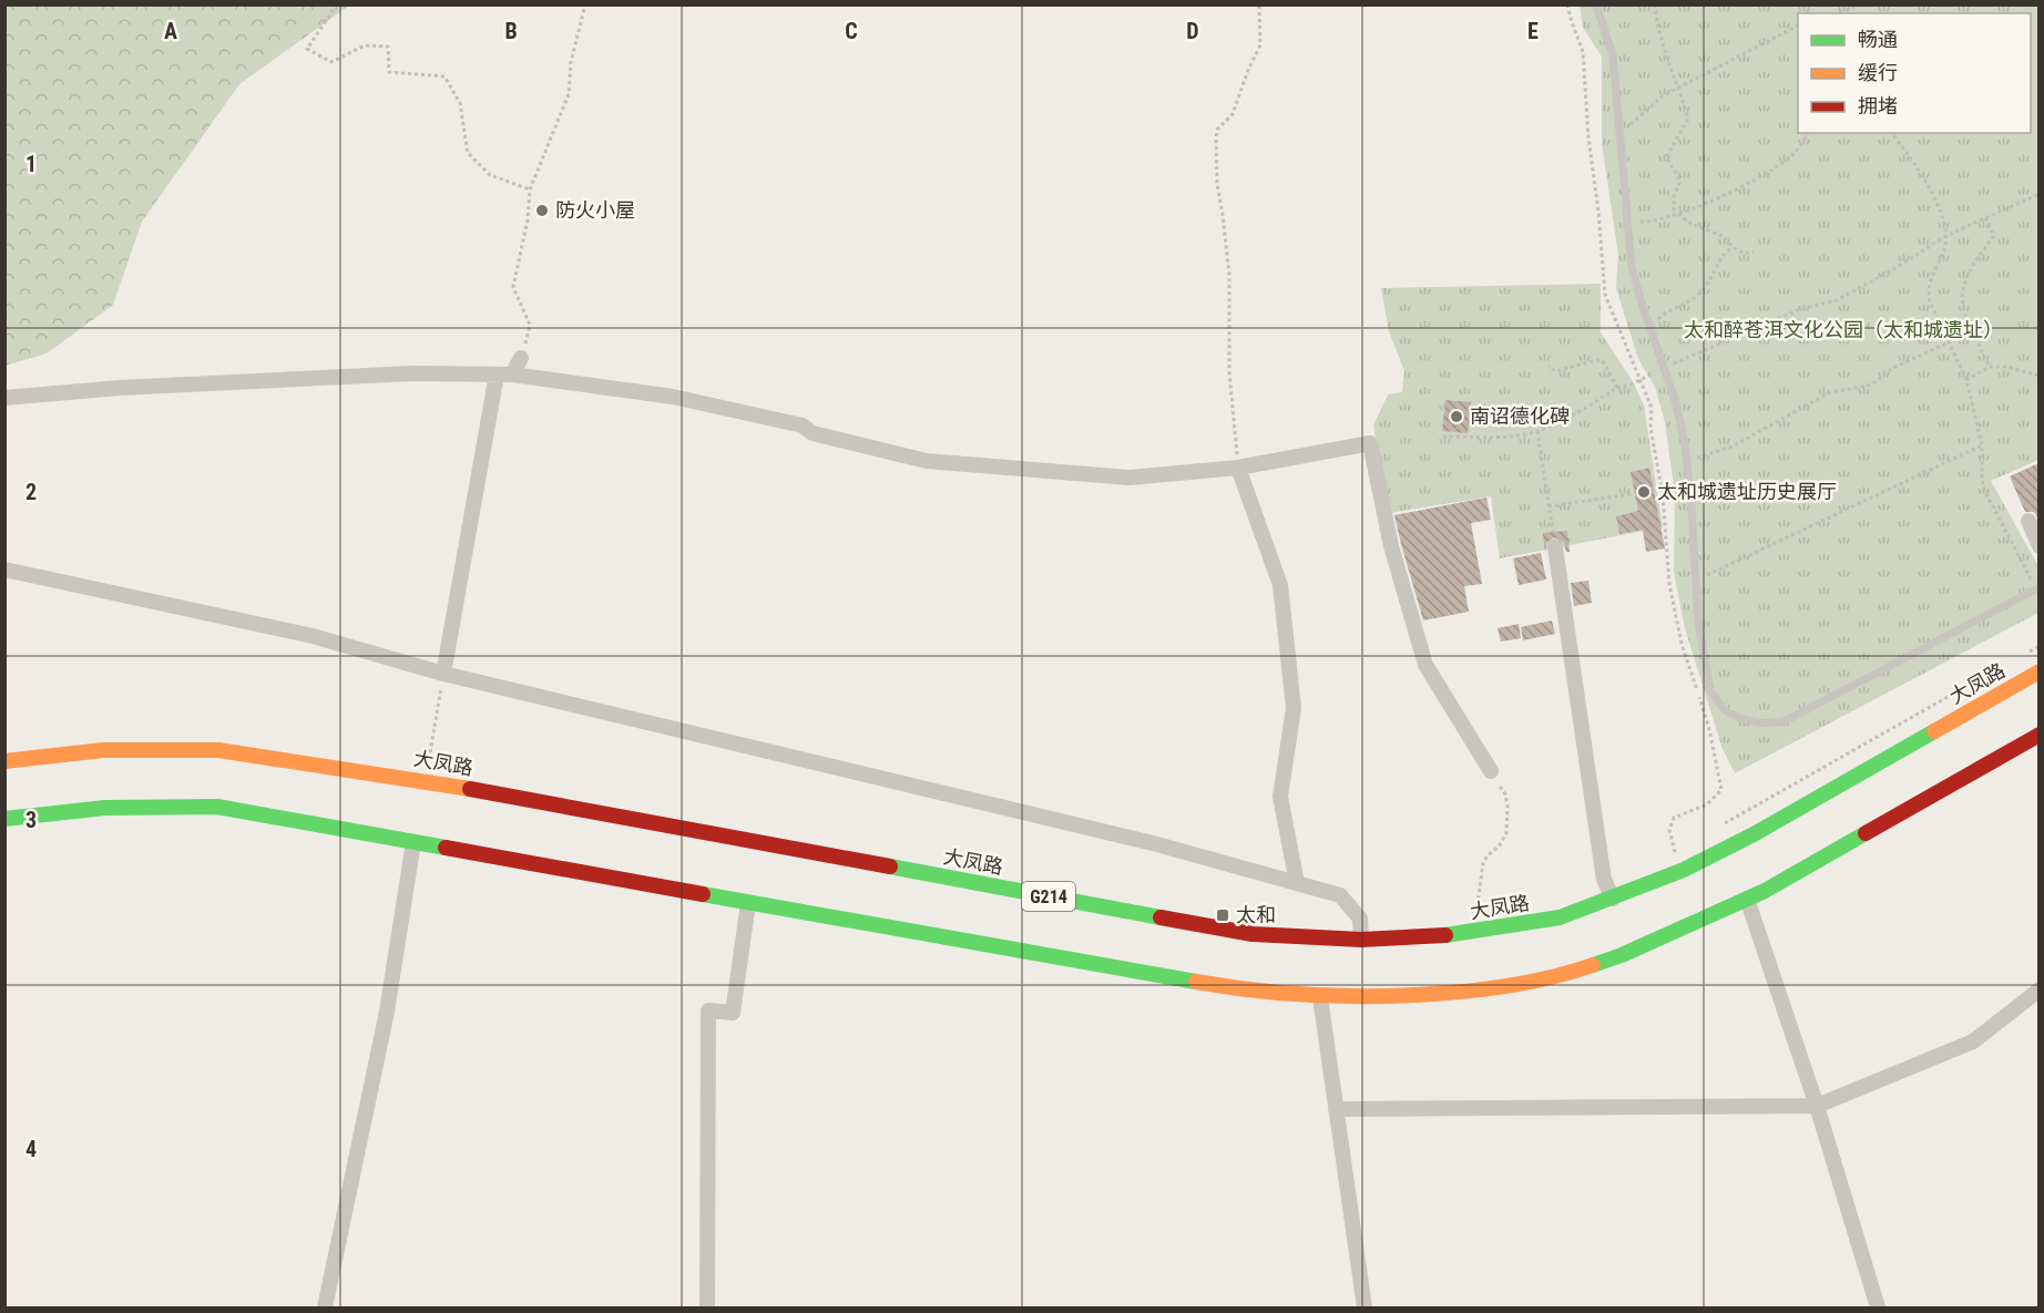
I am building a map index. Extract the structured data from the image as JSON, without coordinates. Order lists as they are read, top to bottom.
{
  "streets": {
    "highway": ["大凤路", "G214"]
  },
  "parks": ["太和醉苍洱文化公园（太和城遗址）"],
  "places": {
    "other": ["防火小屋", "南诏德化碑", "太和城遗址历史展厅"],
    "transit": ["太和"]
  },
  "legend": ["畅通", "缓行", "拥堵"],
  "grid": {
    "columns": [
      "A",
      "B",
      "C",
      "D",
      "E"
    ],
    "rows": [
      "1",
      "2",
      "3",
      "4"
    ]
  }
}
